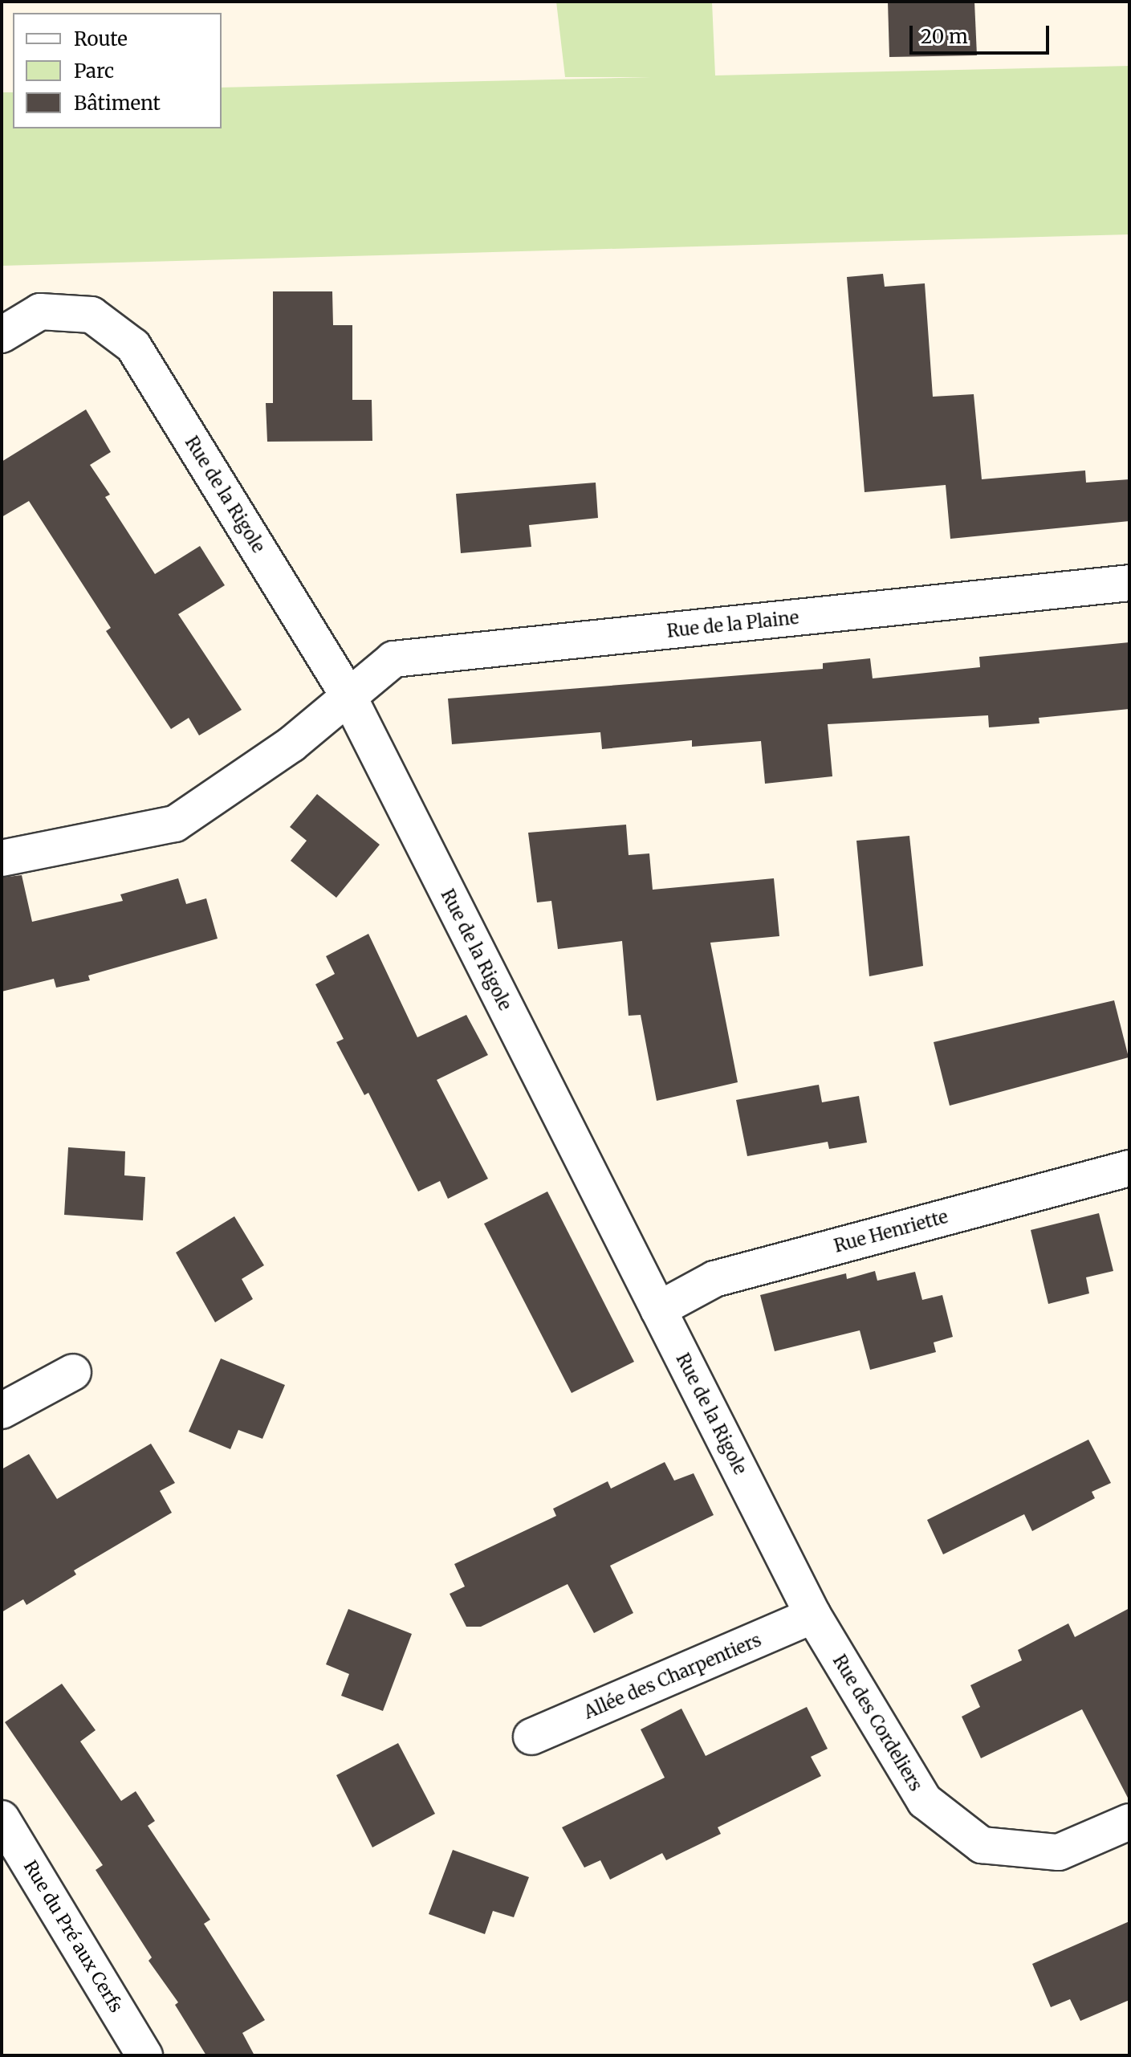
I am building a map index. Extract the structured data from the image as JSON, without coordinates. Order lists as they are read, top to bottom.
{
  "streets": {
    "street": [
      "Rue de la Rigole",
      "Rue de la Plaine",
      "Rue Henriette",
      "Allée des Charpentiers",
      "Rue des Cordeliers",
      "Rue du Pré aux Cerfs"
    ]
  },
  "crossings": [
    ["Rue de la Rigole", "Rue de la Plaine"],
    ["Rue de la Rigole", "Rue Henriette"],
    ["Rue de la Rigole", "Allée des Charpentiers"],
    ["Rue de la Rigole", "Rue des Cordeliers"],
    ["Allée des Charpentiers", "Rue des Cordeliers"]
  ],
  "legend": ["Route", "Parc", "Bâtiment"],
  "scale_bar": "20 m"
}
